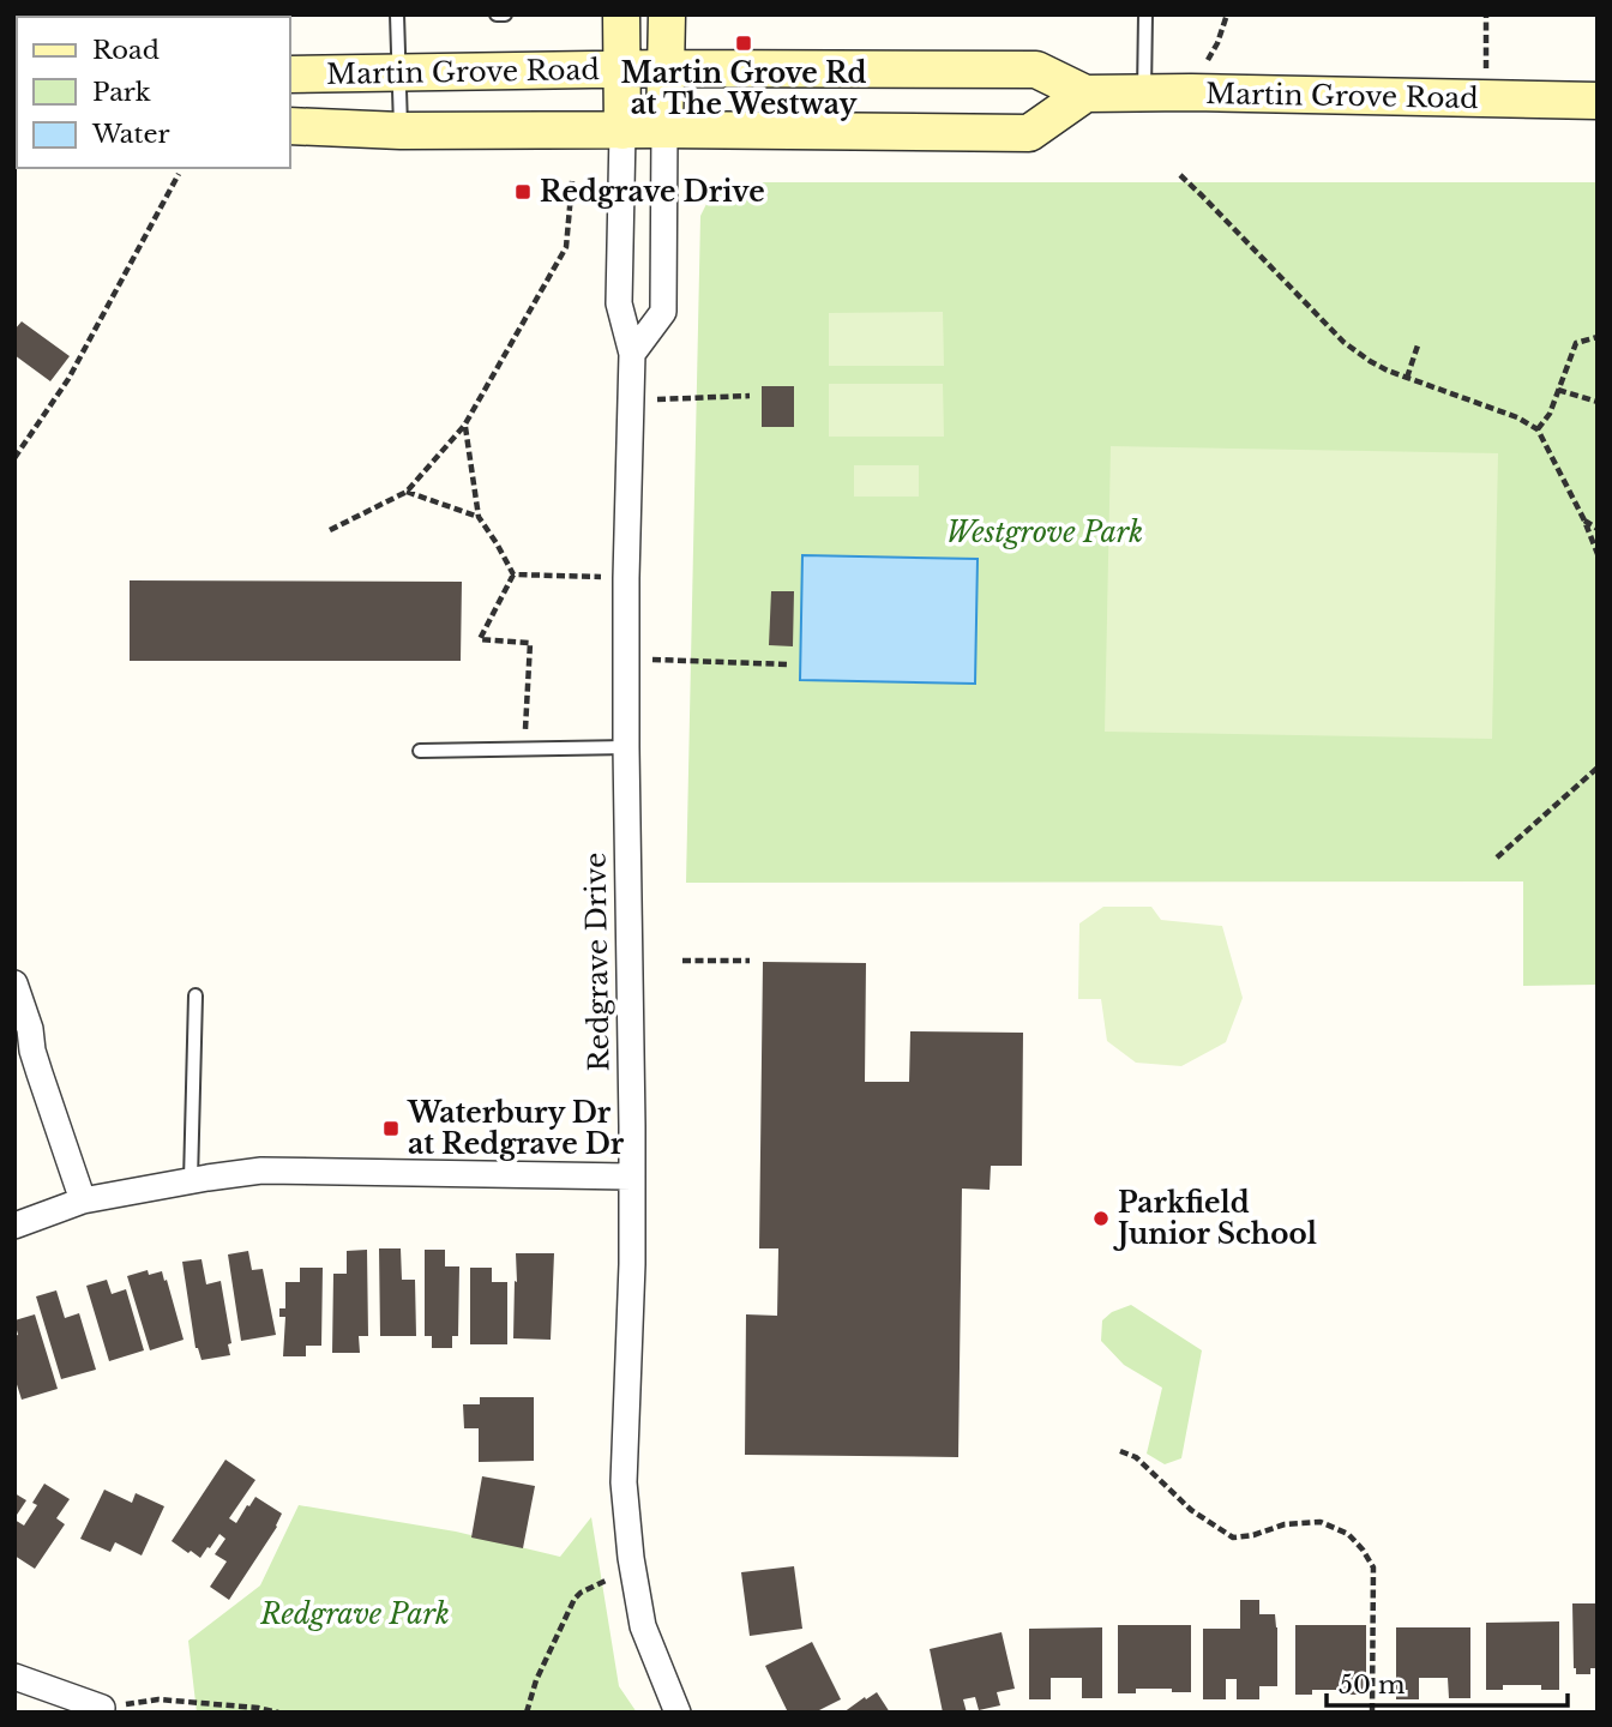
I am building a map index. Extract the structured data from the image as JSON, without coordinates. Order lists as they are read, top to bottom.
{
  "streets": {
    "main road": ["Martin Grove Road"],
    "street": ["Redgrave Drive"]
  },
  "crossings": [
    ["Martin Grove Road", "Redgrave Drive"]
  ],
  "parks": ["Westgrove Park", "Redgrave Park"],
  "places": {
    "transit": ["Martin Grove Rd at The Westway", "Redgrave Drive", "Waterbury Dr at Redgrave Dr"],
    "other": ["Parkfield Junior School"]
  },
  "legend": ["Road", "Park", "Water"],
  "scale_bar": "50 m"
}
